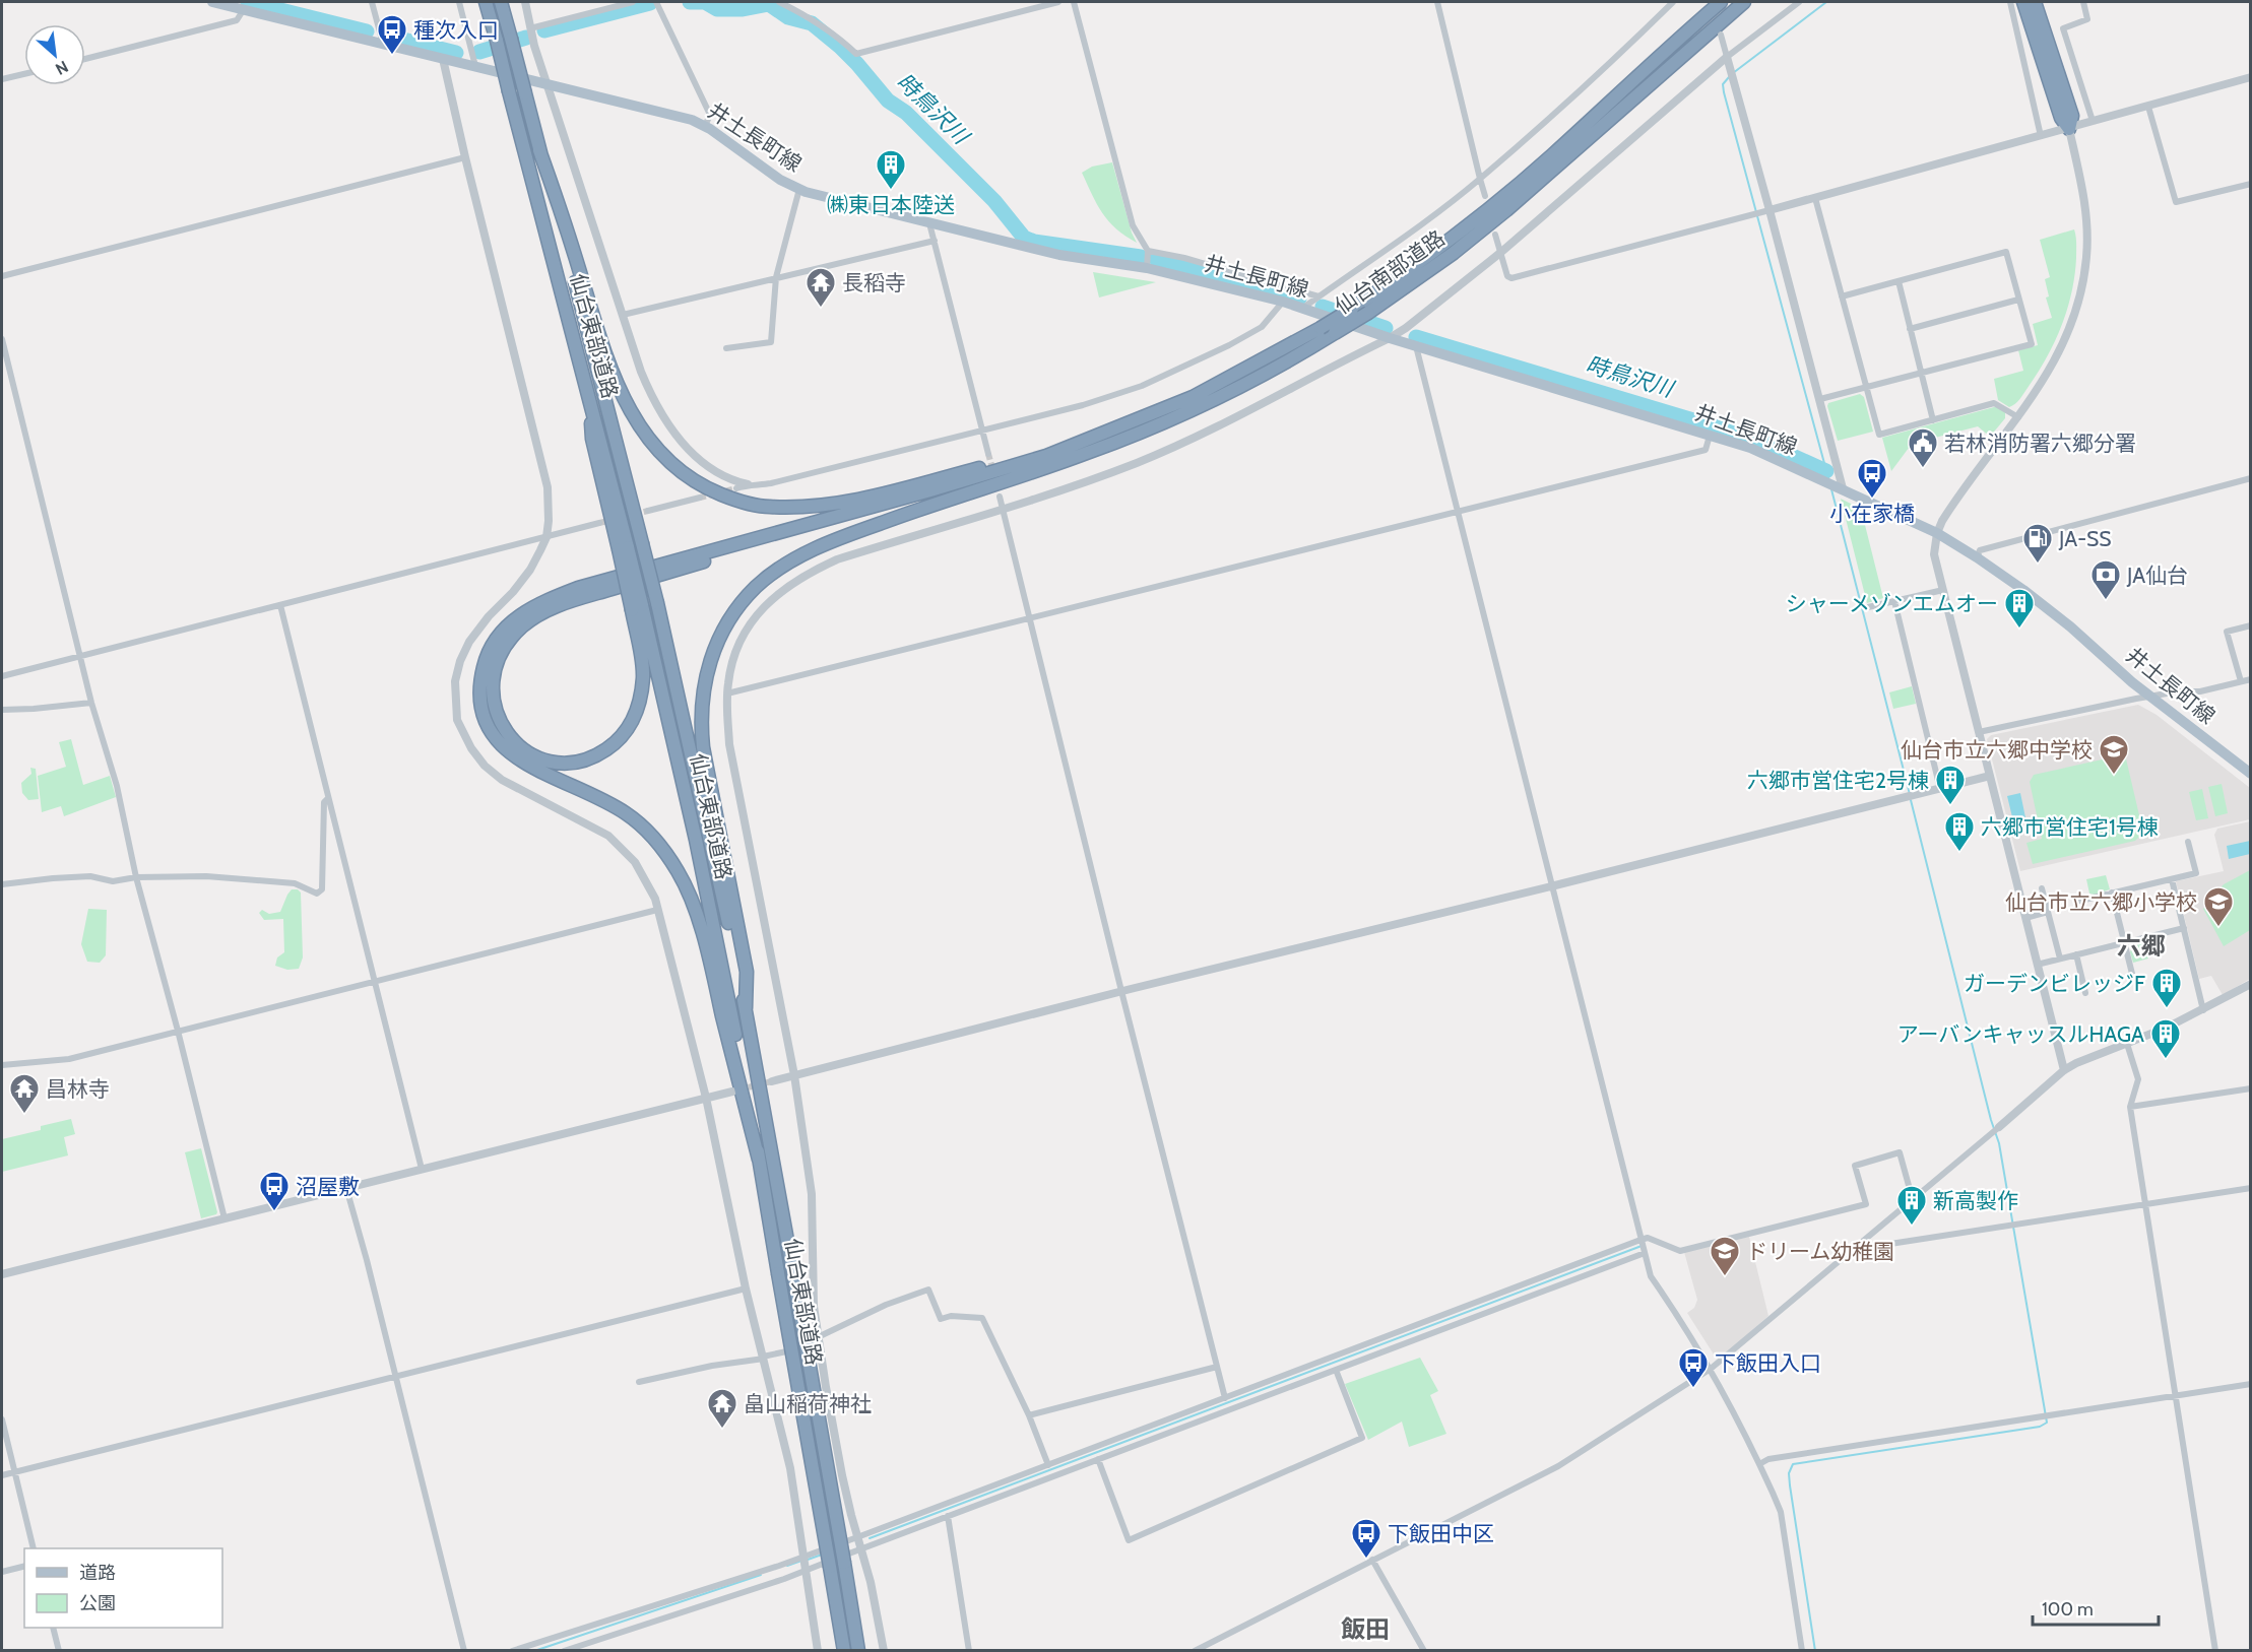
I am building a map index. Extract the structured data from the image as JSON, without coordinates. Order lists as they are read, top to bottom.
{
  "streets": {
    "highway": ["仙台南部道路", "仙台東部道路"],
    "main road": ["井土長町線"]
  },
  "districts": ["六郷", "飯田"],
  "water": ["時鳥沢川"],
  "places": {
    "bus stop": [
      "種次入口",
      "小在家橋",
      "沼屋敷",
      "下飯田入口",
      "下飯田中区"
    ],
    "building": [
      "㈱東日本陸送",
      "シャーメゾンエムオー",
      "六郷市営住宅2号棟",
      "六郷市営住宅1号棟",
      "ガーデンビレッジF",
      "アーバンキャッスルHAGA",
      "新高製作"
    ],
    "temple": ["長稻寺", "昌林寺", "畠山稲荷神社"],
    "public building": ["若林消防署六郷分署"],
    "fuel station": ["JA-SS"],
    "bank": ["JA仙台"],
    "school or university": ["仙台市立六郷中学校", "仙台市立六郷小学校", "ドリーム幼稚園"]
  },
  "legend": ["道路", "公園"],
  "scale_bar": "100 m",
  "north": "bottom right"
}
